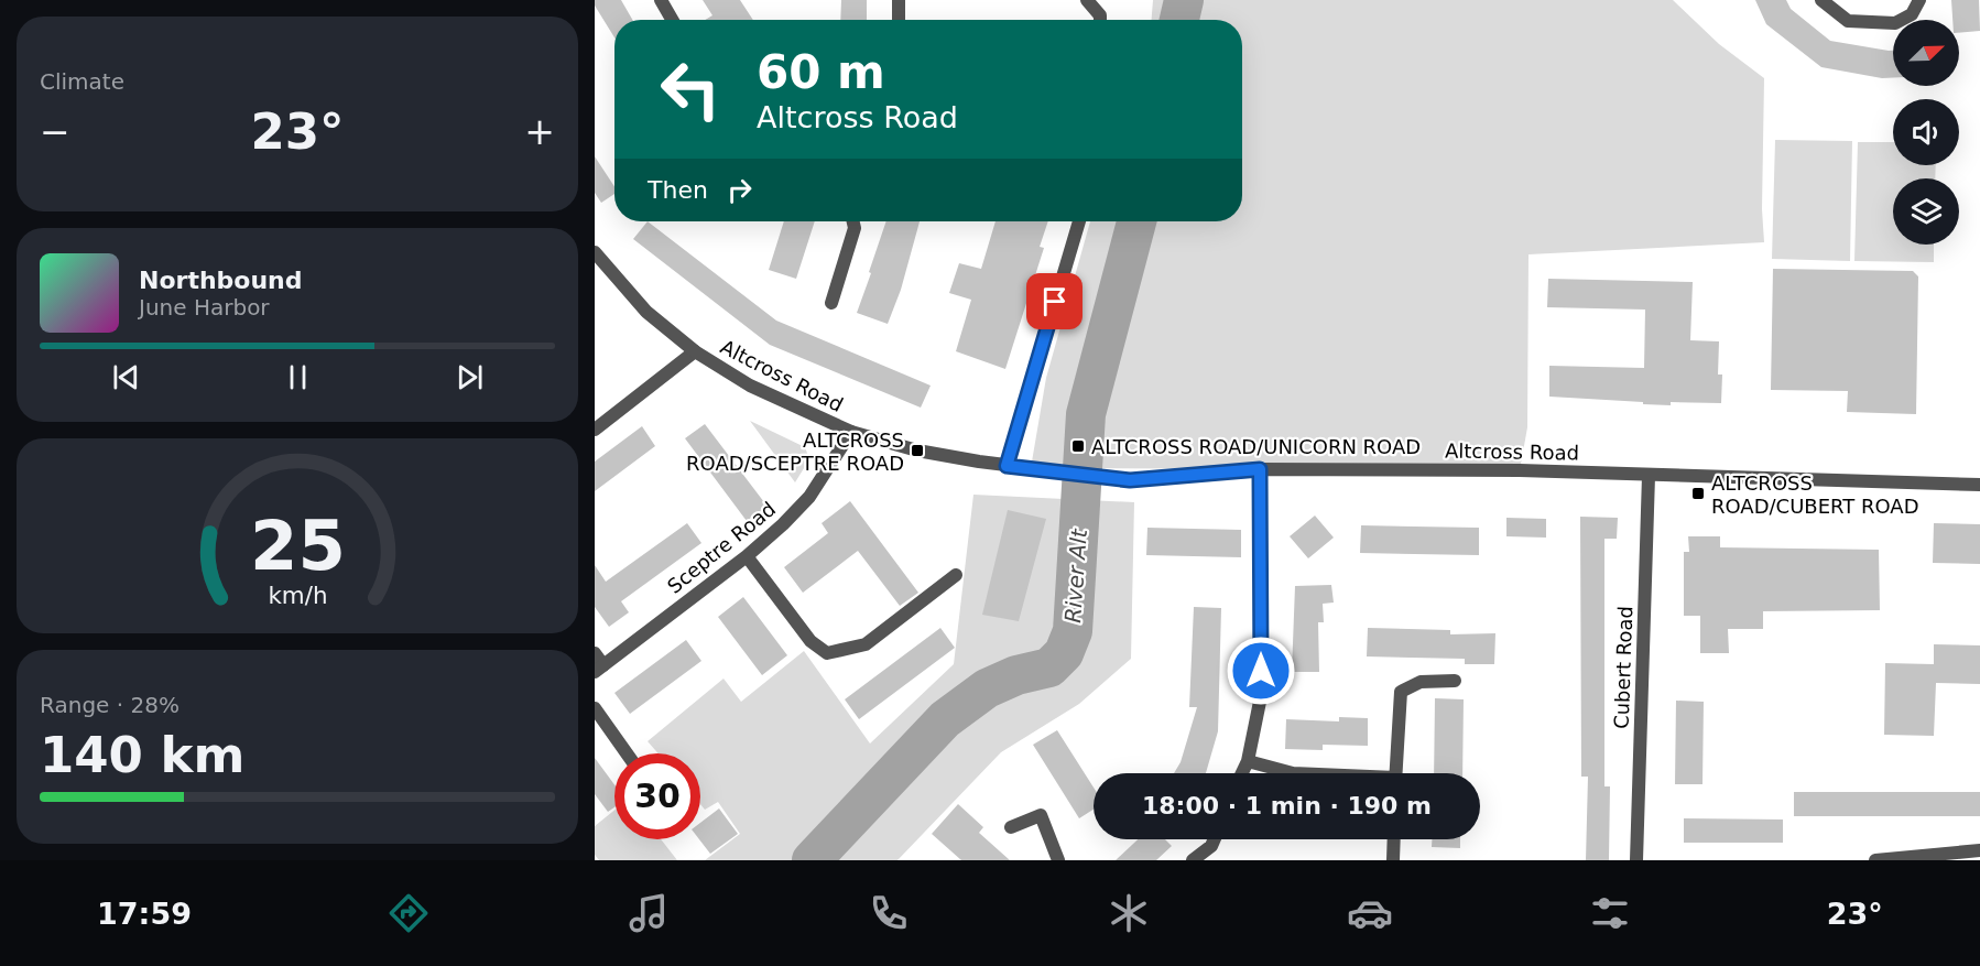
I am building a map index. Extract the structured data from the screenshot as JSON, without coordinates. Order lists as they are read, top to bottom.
{
  "streets": {
    "street": ["Altcross Road", "Sceptre Road", "Cubert Road"]
  },
  "crossings": [
    ["Altcross Road", "Sceptre Road"],
    ["Altcross Road", "Cubert Road"]
  ],
  "water": ["River Alt"],
  "places": {
    "transit": ["ALTCROSS ROAD/UNICORN ROAD", "ALTCROSS ROAD/SCEPTRE ROAD", "ALTCROSS ROAD/CUBERT ROAD"]
  },
  "north": "top right",
  "page": {
    "tile": [
      "Climate",
      ["Range · 28%", "140 km"]
    ],
    "turn": ["60 m", "Altcross Road"],
    "heat": ["−", "23°", "+"],
    "then": "Then",
    "song": ["Northbound", "June Harbor"],
    "limit": "30",
    "trip": "18:00 · 1 min · 190 m",
    "tabs": ["17:59", "23°"],
    "gauge": ["25", "km/h"]
  }
}
